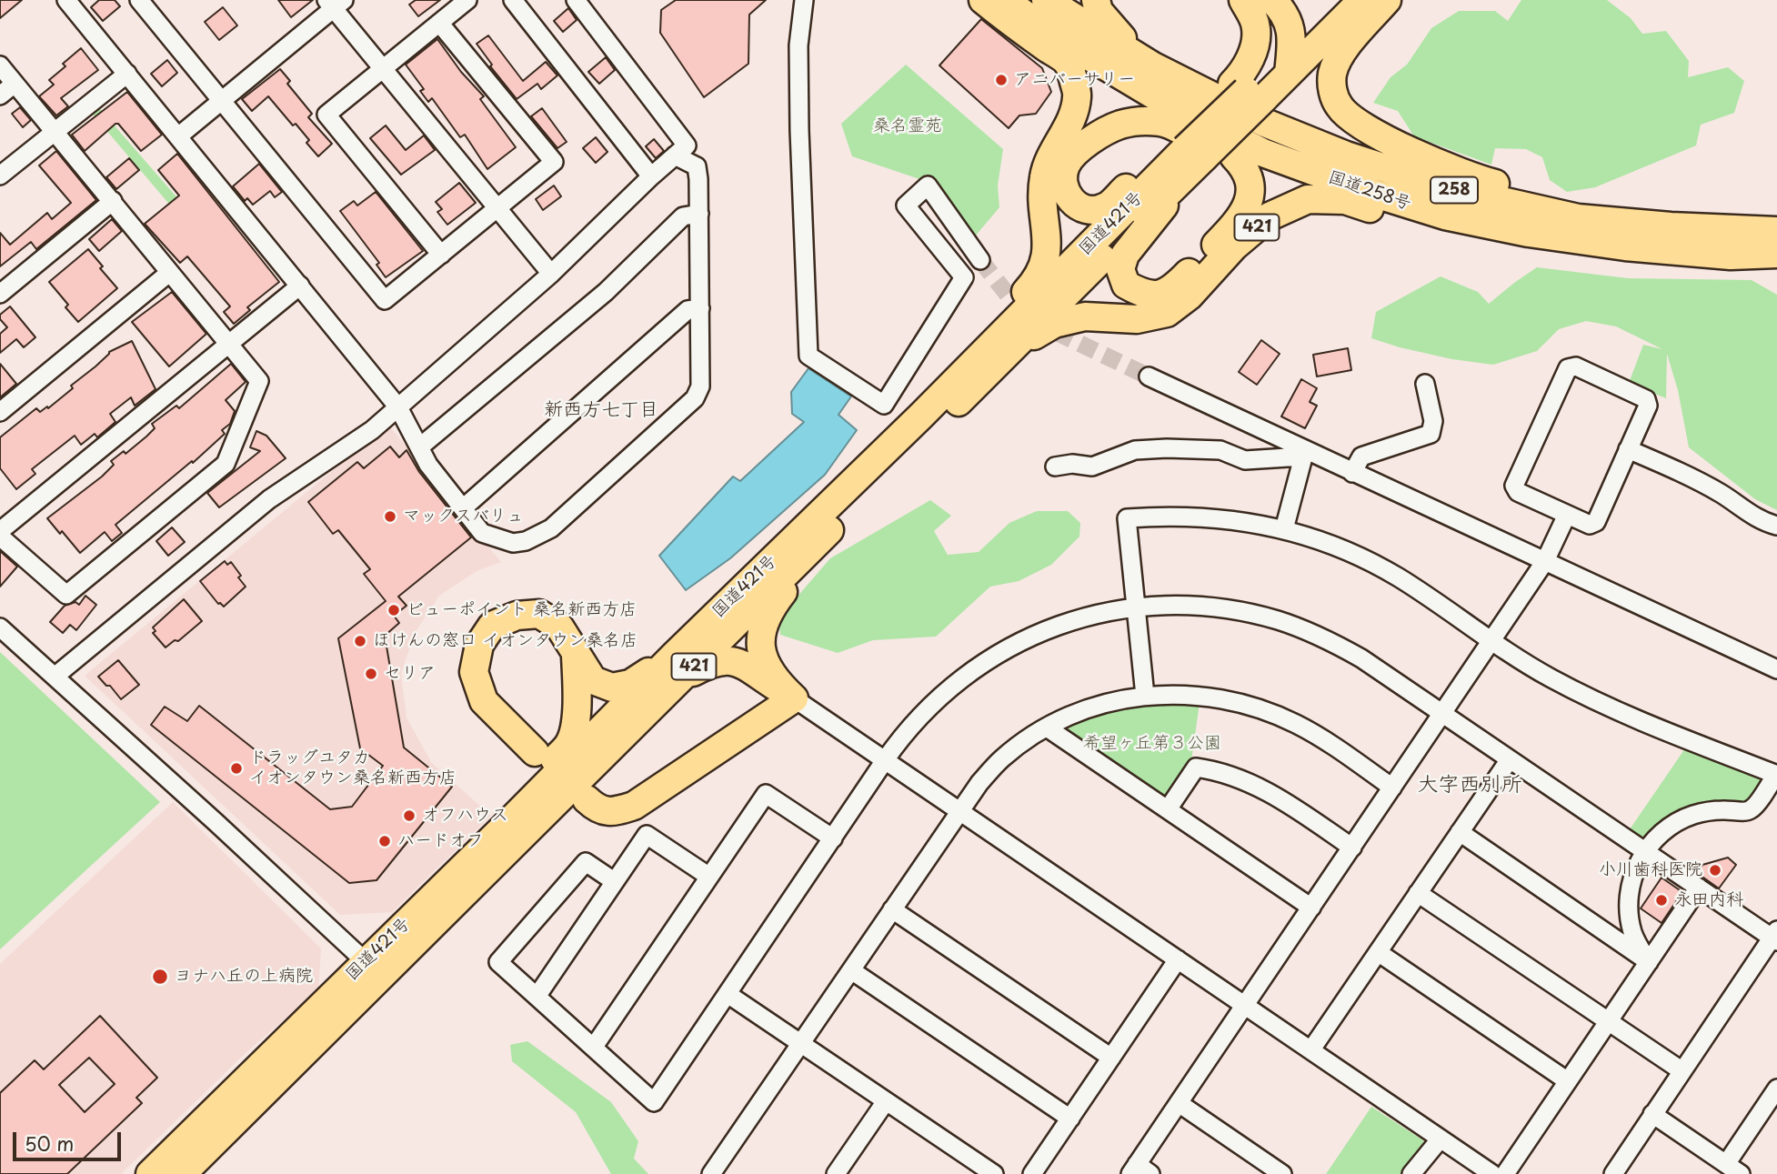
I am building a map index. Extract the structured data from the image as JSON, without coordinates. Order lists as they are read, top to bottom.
{
  "streets": {
    "highway": [
      "258",
      "国道258号",
      "国道421号",
      "421"
    ]
  },
  "crossings": [
    ["国道258号", "421"],
    ["国道421号", "421"]
  ],
  "districts": ["新西方七丁目", "大字西別所"],
  "parks": ["桑名霊苑", "希望ヶ丘第３公園"],
  "places": [
    "アニバーサリー",
    "マックスバリュ",
    "ビューポイント 桑名新西方店",
    "ほけんの窓口 イオンタウン桑名店",
    "セリア",
    "ドラッグユタカ イオンタウン桑名新西方店",
    "オフハウス",
    "ハードオフ",
    "小川歯科医院",
    "永田内科",
    "ヨナハ丘の上病院"
  ],
  "scale_bar": "50 m"
}
